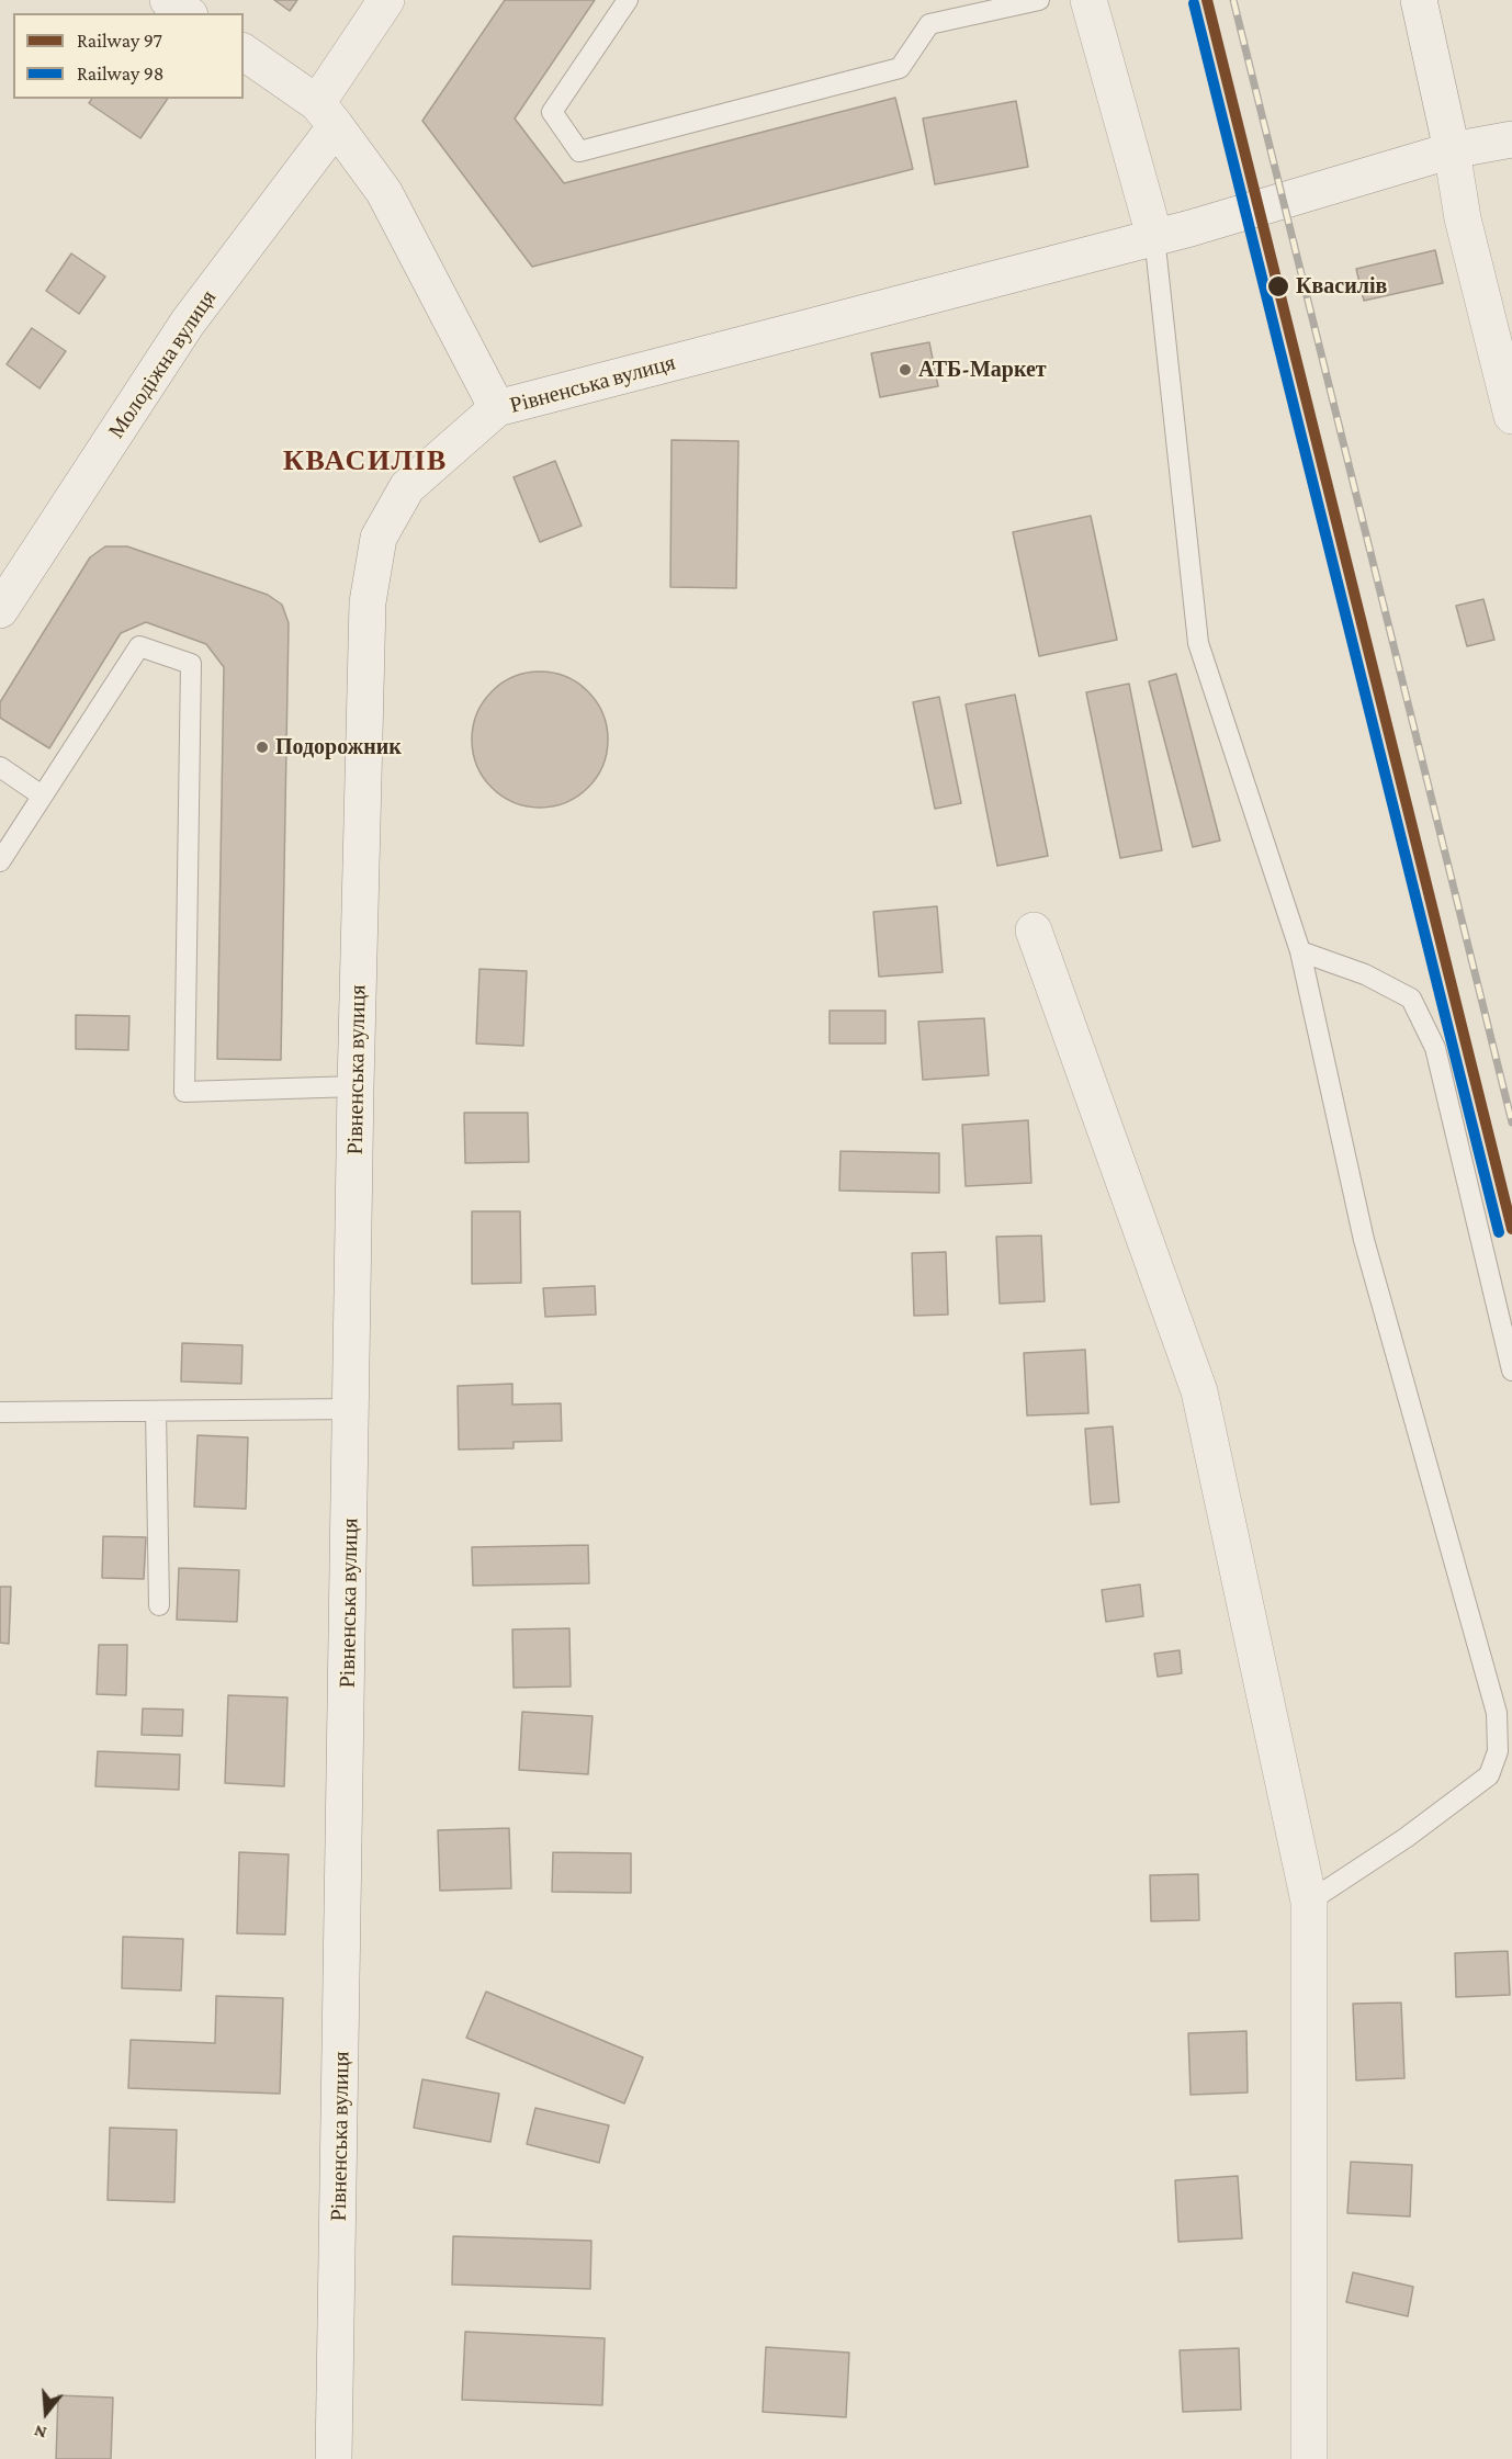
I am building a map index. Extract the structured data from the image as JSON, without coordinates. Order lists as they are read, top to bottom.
{
  "streets": {
    "street": ["Молодіжна вулиця", "Рівненська вулиця"]
  },
  "districts": ["КВАСИЛІВ"],
  "places": ["Квасилів", "АТБ-Маркет", "Подорожник"],
  "lines": ["rail line 97", "rail line 98"],
  "legend": ["Railway 97", "Railway 98"],
  "north": "bottom"
}
